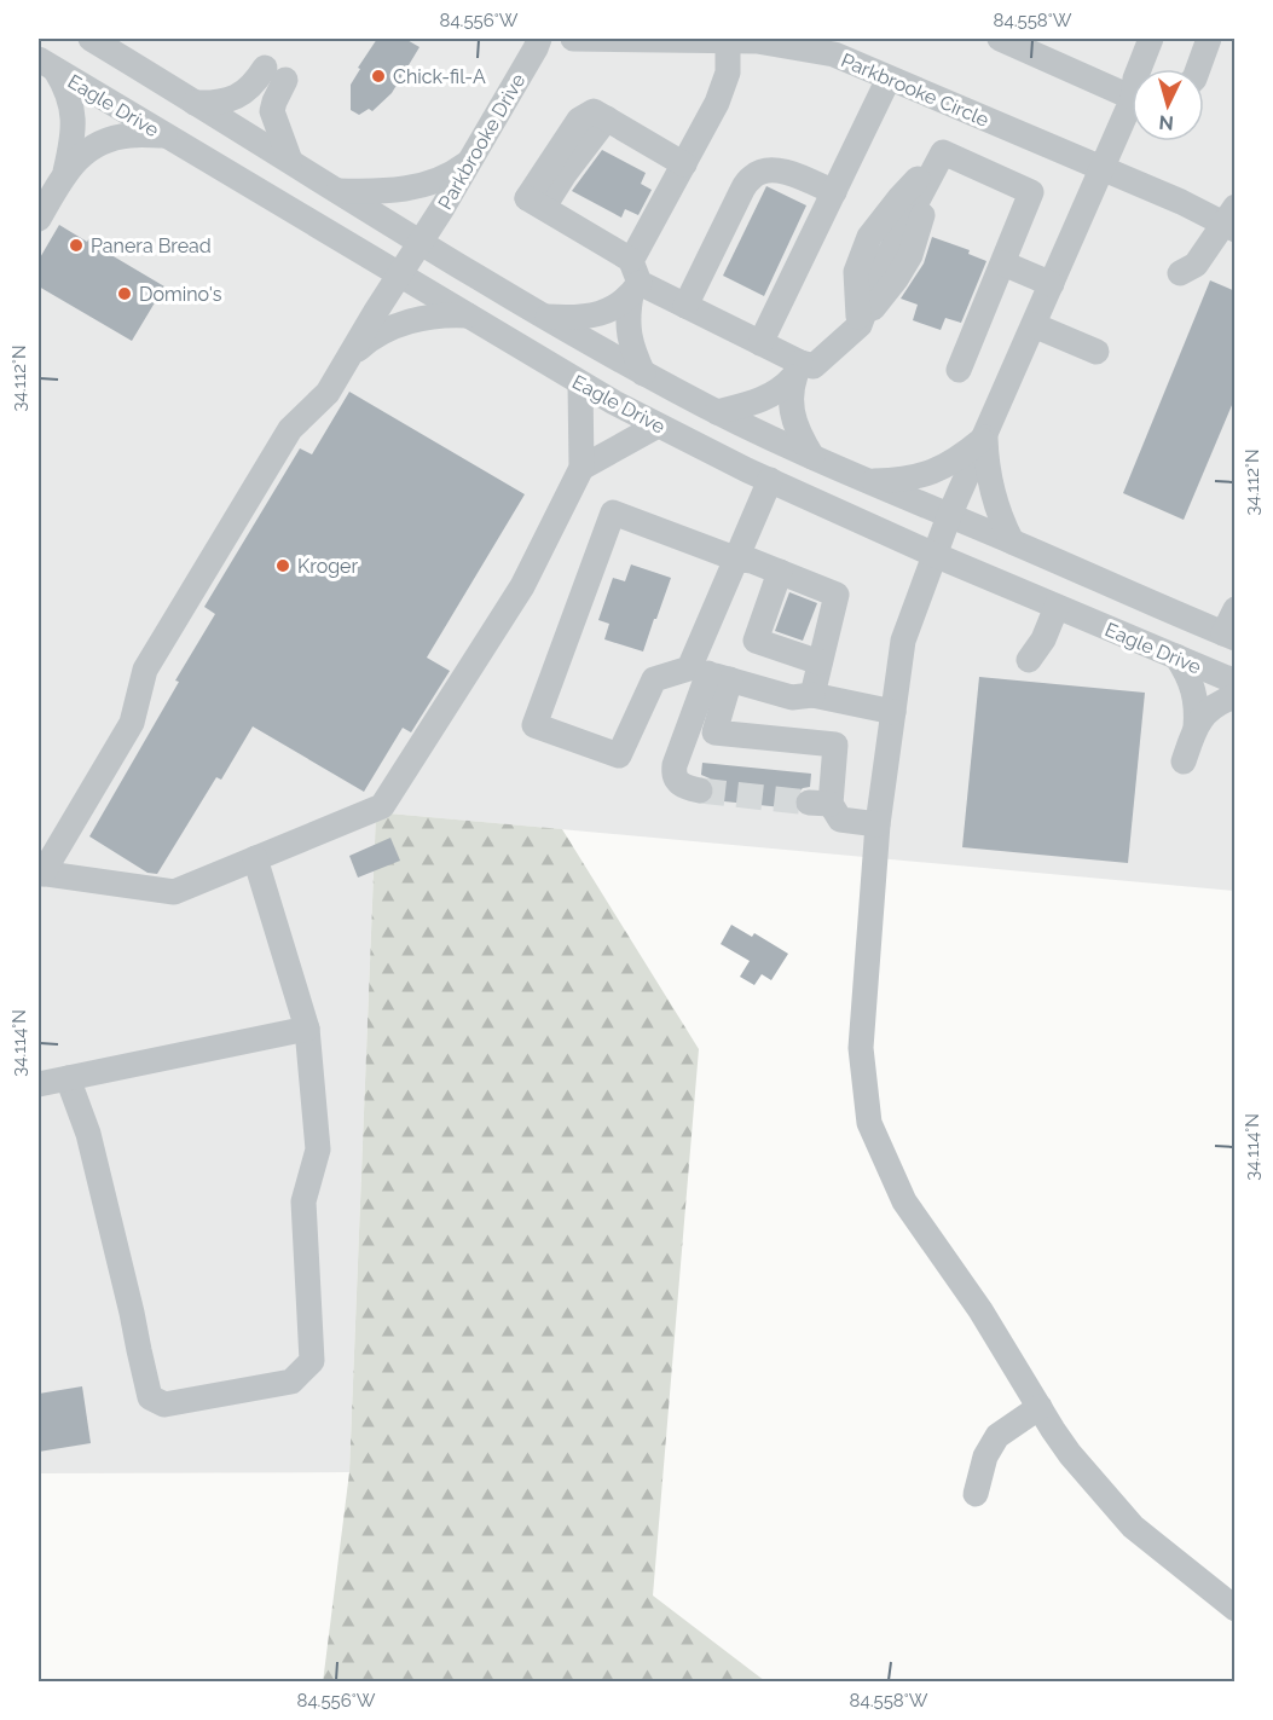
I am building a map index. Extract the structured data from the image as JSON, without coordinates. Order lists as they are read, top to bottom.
{
  "streets": {
    "street": ["Parkbrooke Circle", "Eagle Drive", "Parkbrooke Drive"]
  },
  "crossings": [
    ["Eagle Drive", "Parkbrooke Drive"]
  ],
  "places": [
    "Chick-fil-A",
    "Panera Bread",
    "Domino's",
    "Kroger"
  ],
  "north": "bottom",
  "coordinates": [
    "84.556°W",
    "84.558°W",
    "34.112°N",
    "34.114°N"
  ]
}
